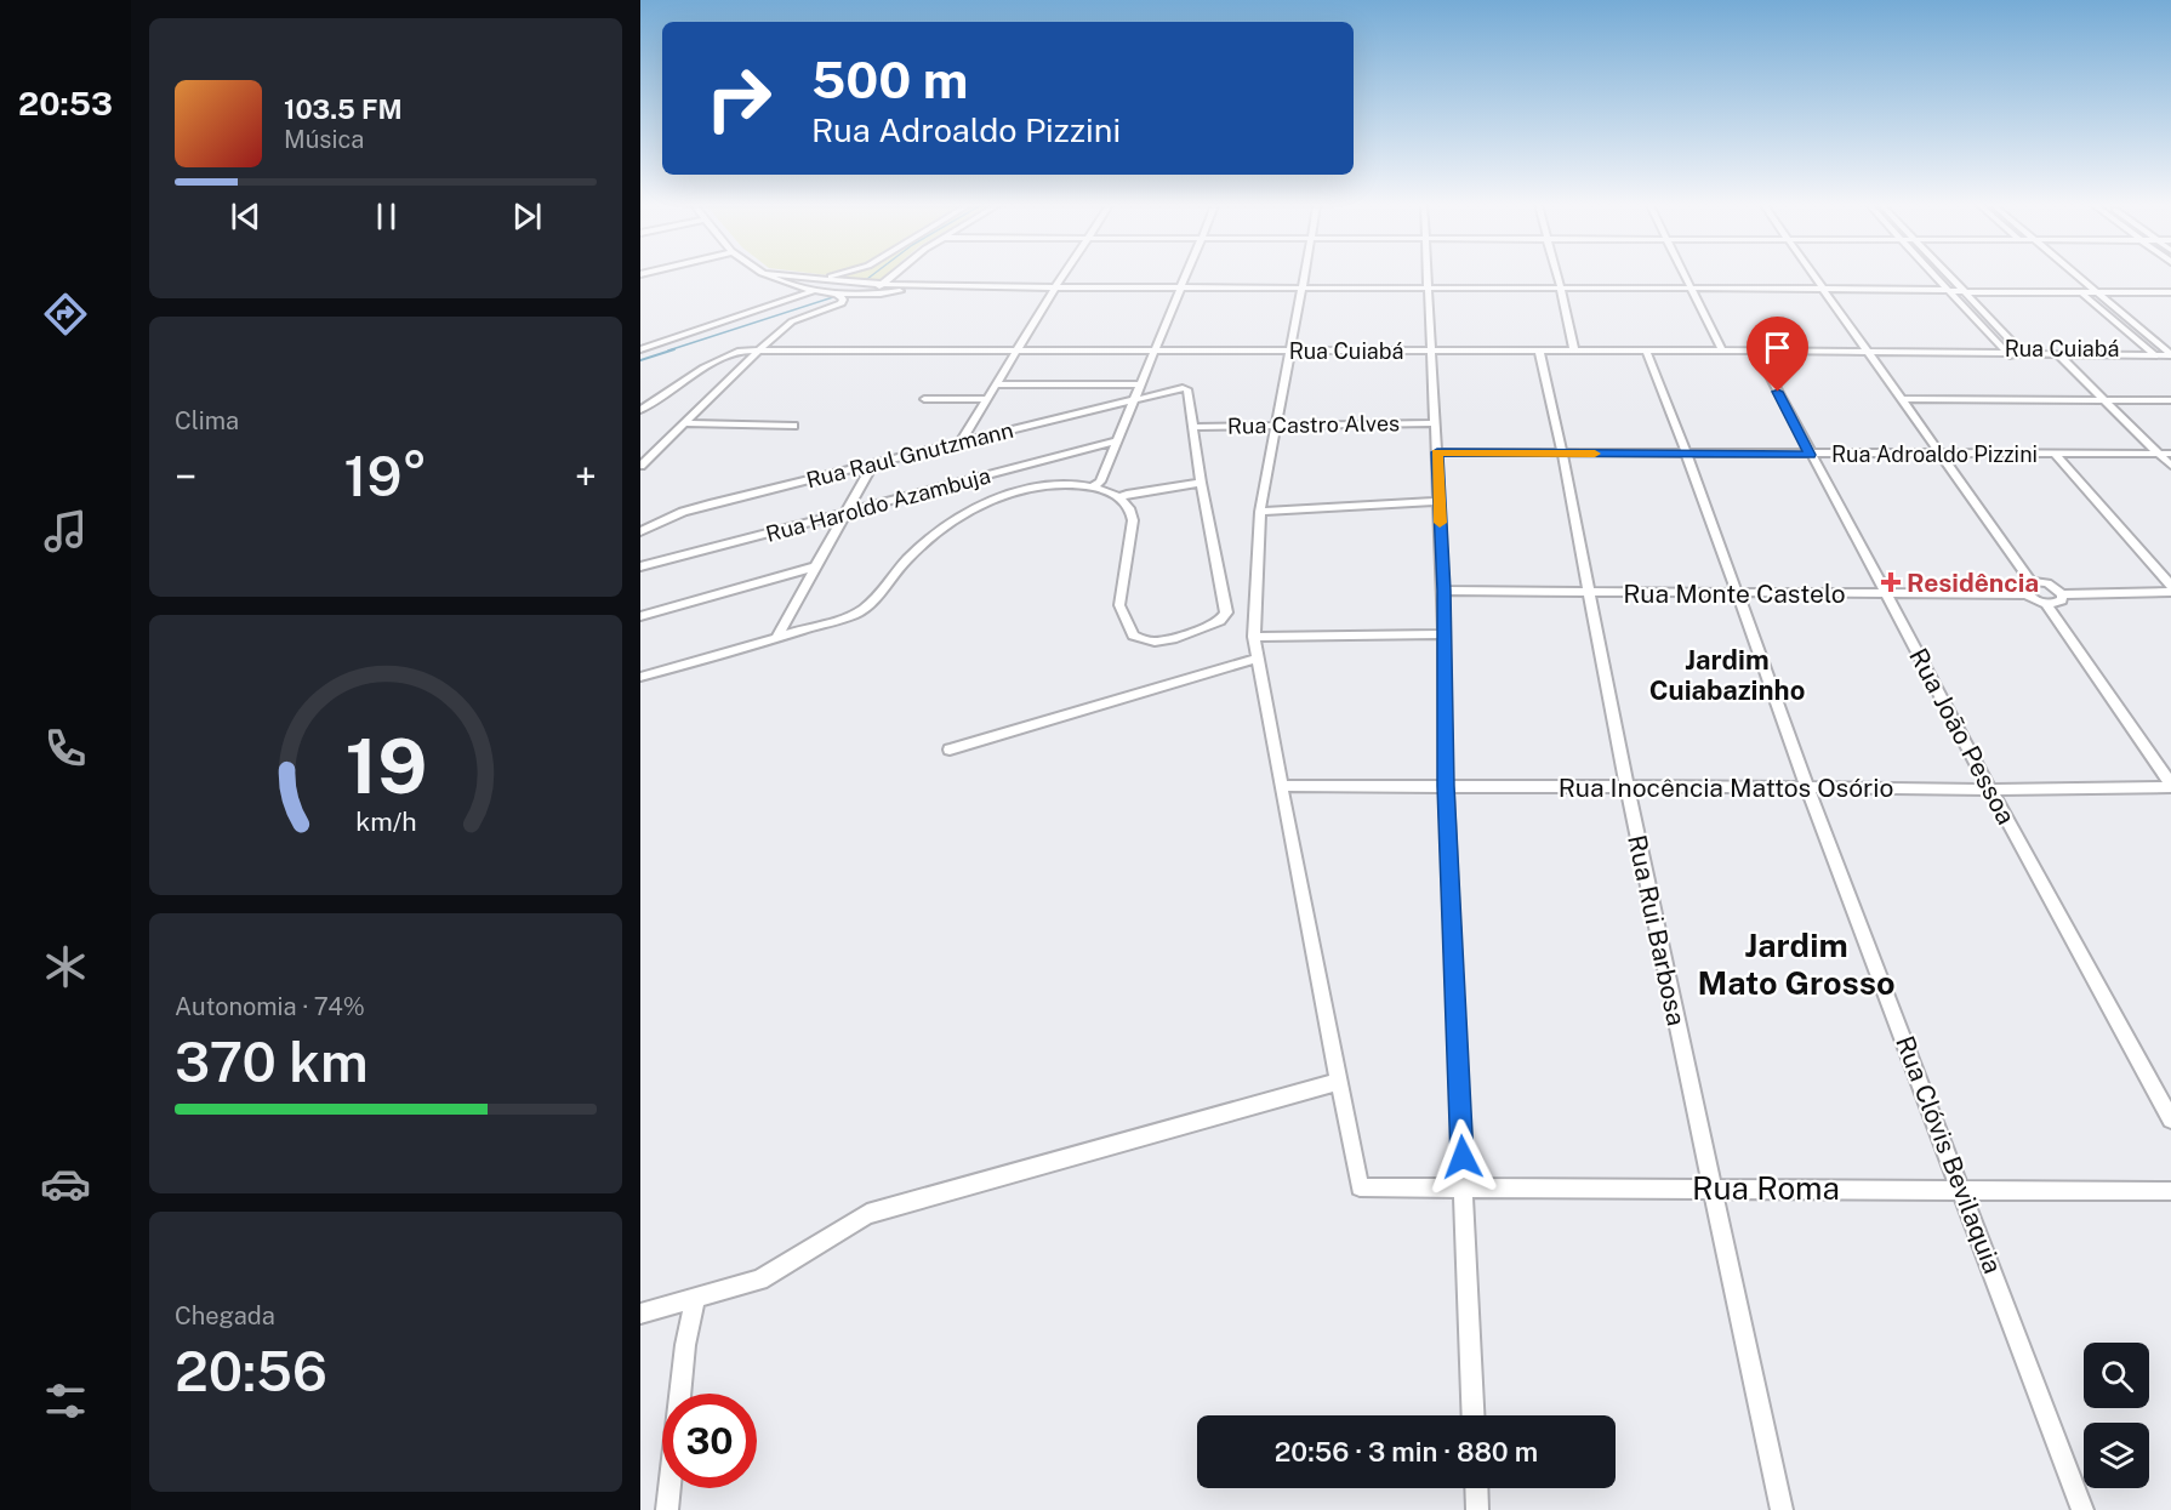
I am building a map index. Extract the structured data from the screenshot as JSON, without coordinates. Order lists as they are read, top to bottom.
{
  "streets": {
    "street": [
      "Rua Cuiabá",
      "Rua Castro Alves",
      "Rua Adroaldo Pizzini",
      "Rua Raul Gnutzmann",
      "Rua Haroldo Azambuja",
      "Rua Monte Castelo",
      "Rua João Pessoa",
      "Rua Inocência Mattos Osório",
      "Rua Rui Barbosa",
      "Rua Clóvis Bevilaquia",
      "Rua Roma"
    ]
  },
  "crossings": [
    ["Rua Cuiabá", "Rua João Pessoa"],
    ["Rua Cuiabá", "Rua Rui Barbosa"],
    ["Rua Cuiabá", "Rua Clóvis Bevilaquia"],
    ["Rua Castro Alves", "Rua Raul Gnutzmann"],
    ["Rua Adroaldo Pizzini", "Rua João Pessoa"],
    ["Rua Adroaldo Pizzini", "Rua Rui Barbosa"],
    ["Rua Adroaldo Pizzini", "Rua Clóvis Bevilaquia"],
    ["Rua Monte Castelo", "Rua João Pessoa"],
    ["Rua Monte Castelo", "Rua Rui Barbosa"],
    ["Rua Monte Castelo", "Rua Clóvis Bevilaquia"],
    ["Rua João Pessoa", "Rua Inocência Mattos Osório"],
    ["Rua Inocência Mattos Osório", "Rua Rui Barbosa"],
    ["Rua Inocência Mattos Osório", "Rua Clóvis Bevilaquia"],
    ["Rua Rui Barbosa", "Rua Roma"],
    ["Rua Clóvis Bevilaquia", "Rua Roma"]
  ],
  "districts": ["Jardim Cuiabazinho", "Jardim Mato Grosso"],
  "places": {
    "health": ["Residência"]
  },
  "page": {
    "tabs": "20:53",
    "turn": ["500 m", "Rua Adroaldo Pizzini"],
    "song": ["103.5 FM", "Música"],
    "tile": [
      "Clima",
      ["Autonomia · 74%", "370 km"],
      ["Chegada", "20:56"]
    ],
    "heat": ["−", "19°", "+"],
    "limit": "30",
    "trip": "20:56 · 3 min · 880 m",
    "gauge": ["19", "km/h"]
  }
}
